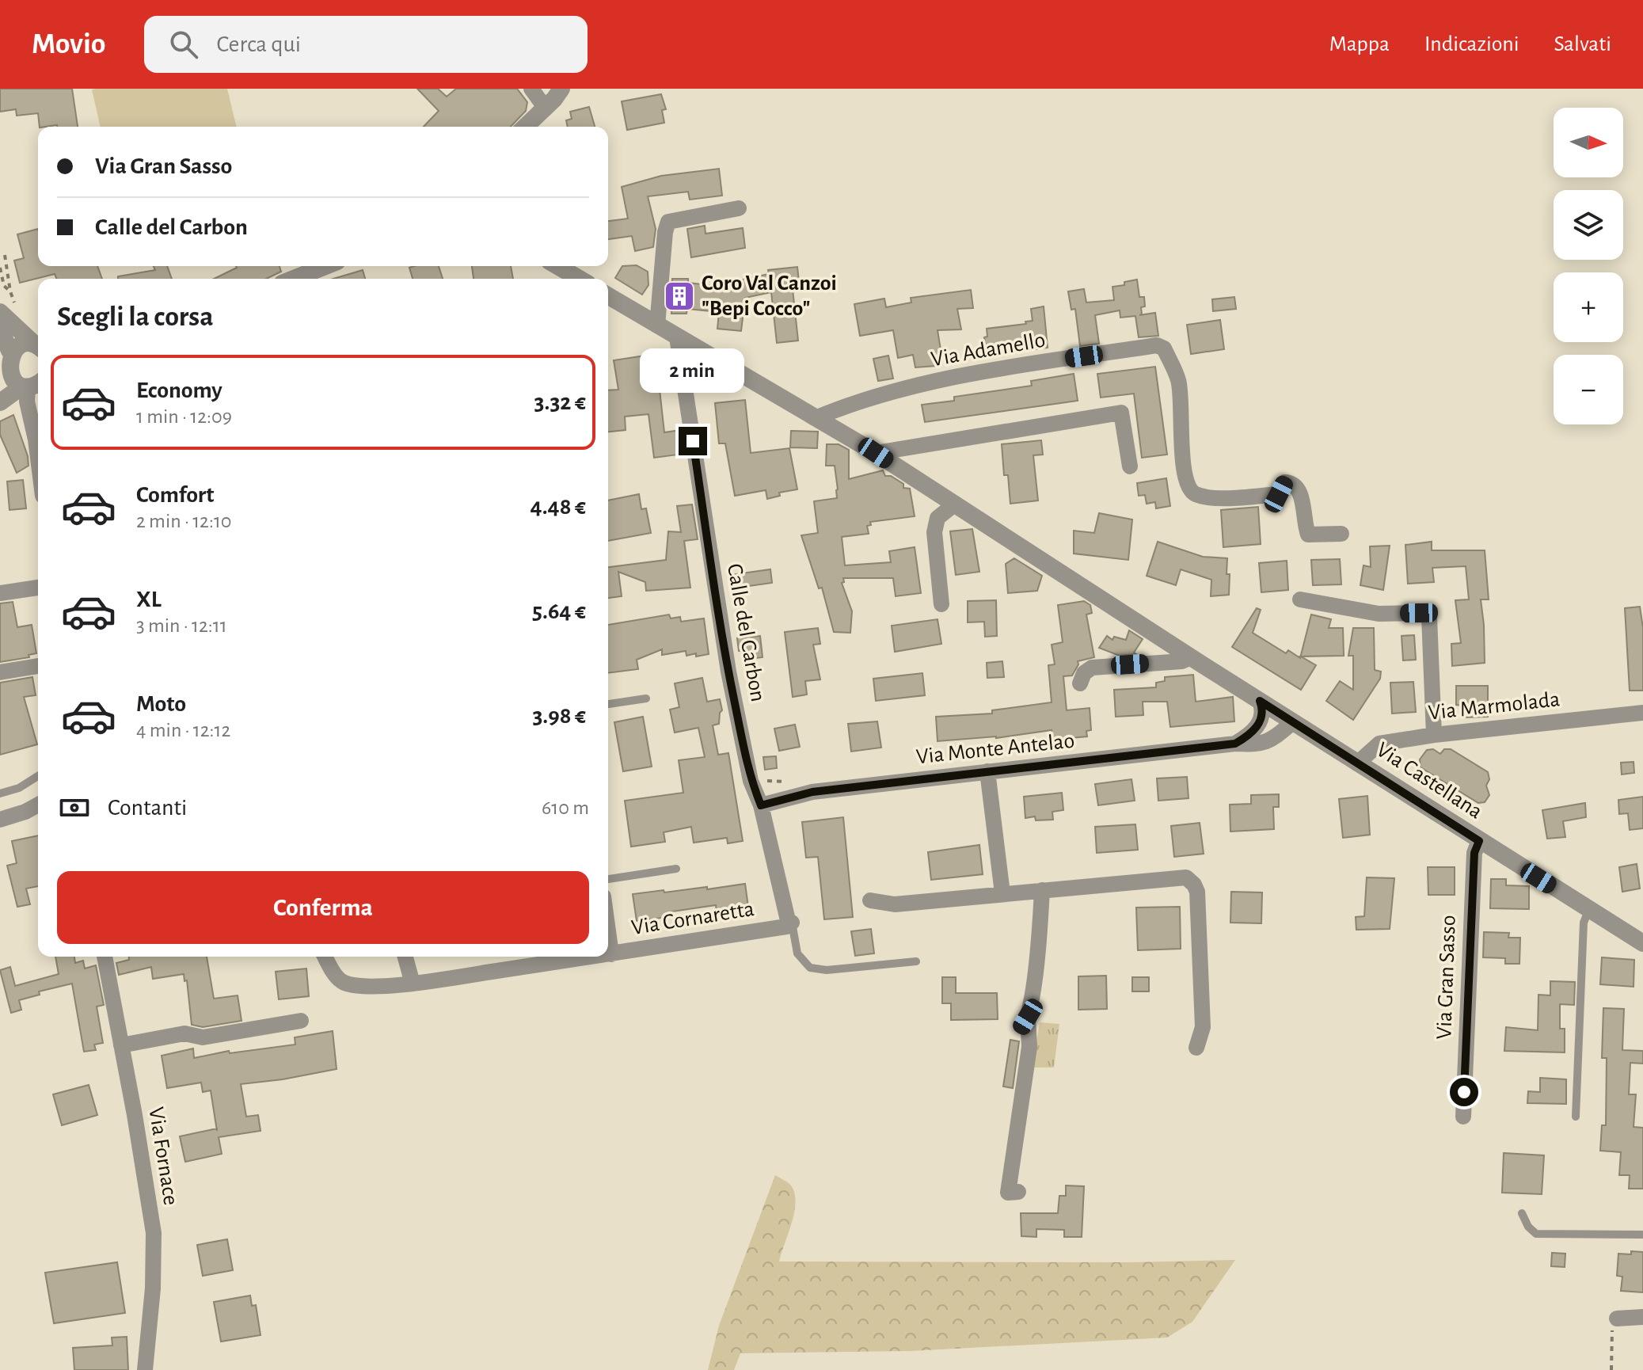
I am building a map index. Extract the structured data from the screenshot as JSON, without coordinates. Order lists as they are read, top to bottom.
{
  "streets": {
    "street": [
      "Via Adamello",
      "Calle del Carbon",
      "Via Marmolada",
      "Via Monte Antelao",
      "Via Castellana",
      "Via Cornaretta",
      "Via Gran Sasso",
      "Via Fornace"
    ]
  },
  "crossings": [
    ["Via Adamello", "Via Castellana"],
    ["Calle del Carbon", "Via Monte Antelao"],
    ["Calle del Carbon", "Via Castellana"],
    ["Calle del Carbon", "Via Cornaretta"],
    ["Via Marmolada", "Via Castellana"],
    ["Via Monte Antelao", "Via Castellana"],
    ["Via Castellana", "Via Gran Sasso"]
  ],
  "places": {
    "building": ["Coro Val Canzoi \"Bepi Cocco\""]
  },
  "north": "right",
  "page": {
    "header": "Movio",
    "search": "Cerca qui",
    "nav": ["Mappa", "Indicazioni", "Salvati"],
    "map_buttons": ["+", "−"],
    "banner": ["Via Gran Sasso", "Calle del Carbon"],
    "heading": "Scegli la corsa",
    "bubble": "2 min",
    "list": [
      {
        "name": "Economy",
        "note": "1 min · 12:09",
        "value": "3.32 €"
      },
      {
        "name": "Comfort",
        "note": "2 min · 12:10",
        "value": "4.48 €"
      },
      {
        "name": "XL",
        "note": "3 min · 12:11",
        "value": "5.64 €"
      },
      {
        "name": "Moto",
        "note": "4 min · 12:12",
        "value": "3.98 €"
      }
    ],
    "pay": ["Contanti", "610 m"],
    "buttons": "Conferma"
  }
}
